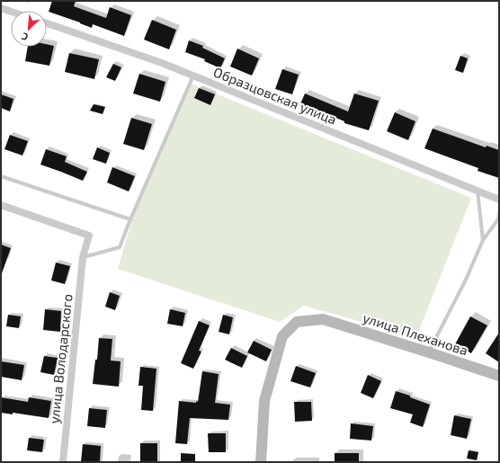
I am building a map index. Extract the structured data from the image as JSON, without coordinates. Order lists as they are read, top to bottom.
{
  "streets": {
    "street": ["Образцовская улица", "улица Плеханова", "улица Володарского"]
  },
  "north": "bottom left"
}
